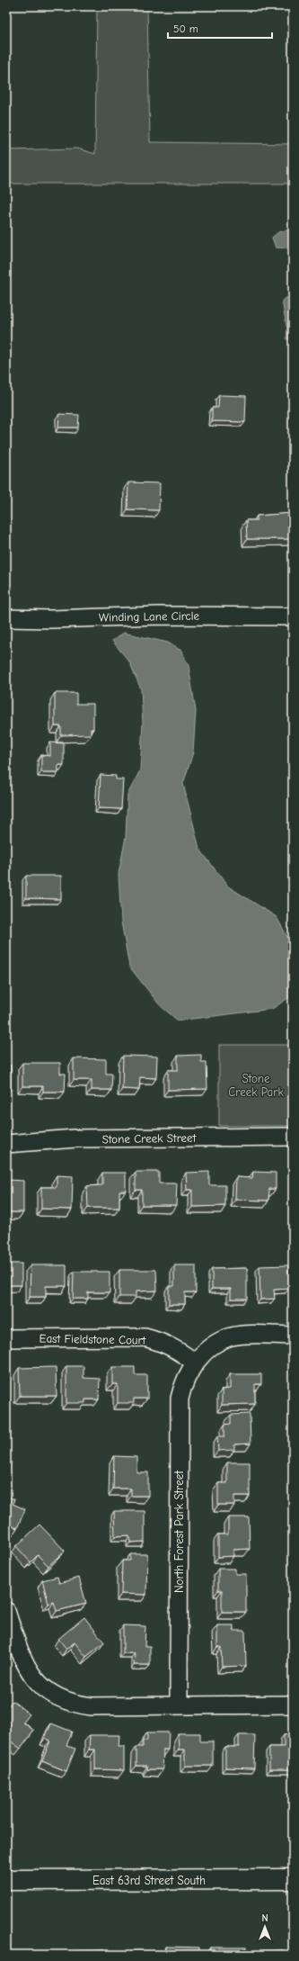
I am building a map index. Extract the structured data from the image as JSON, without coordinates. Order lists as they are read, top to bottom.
{
  "streets": {
    "main road": ["East 63rd Street South"],
    "street": [
      "Winding Lane Circle",
      "Stone Creek Street",
      "East Fieldstone Court",
      "North Forest Park Street"
    ]
  },
  "crossings": [
    ["East Fieldstone Court", "North Forest Park Street"]
  ],
  "parks": ["Stone Creek Park"],
  "scale_bar": "50 m",
  "north": "top"
}
